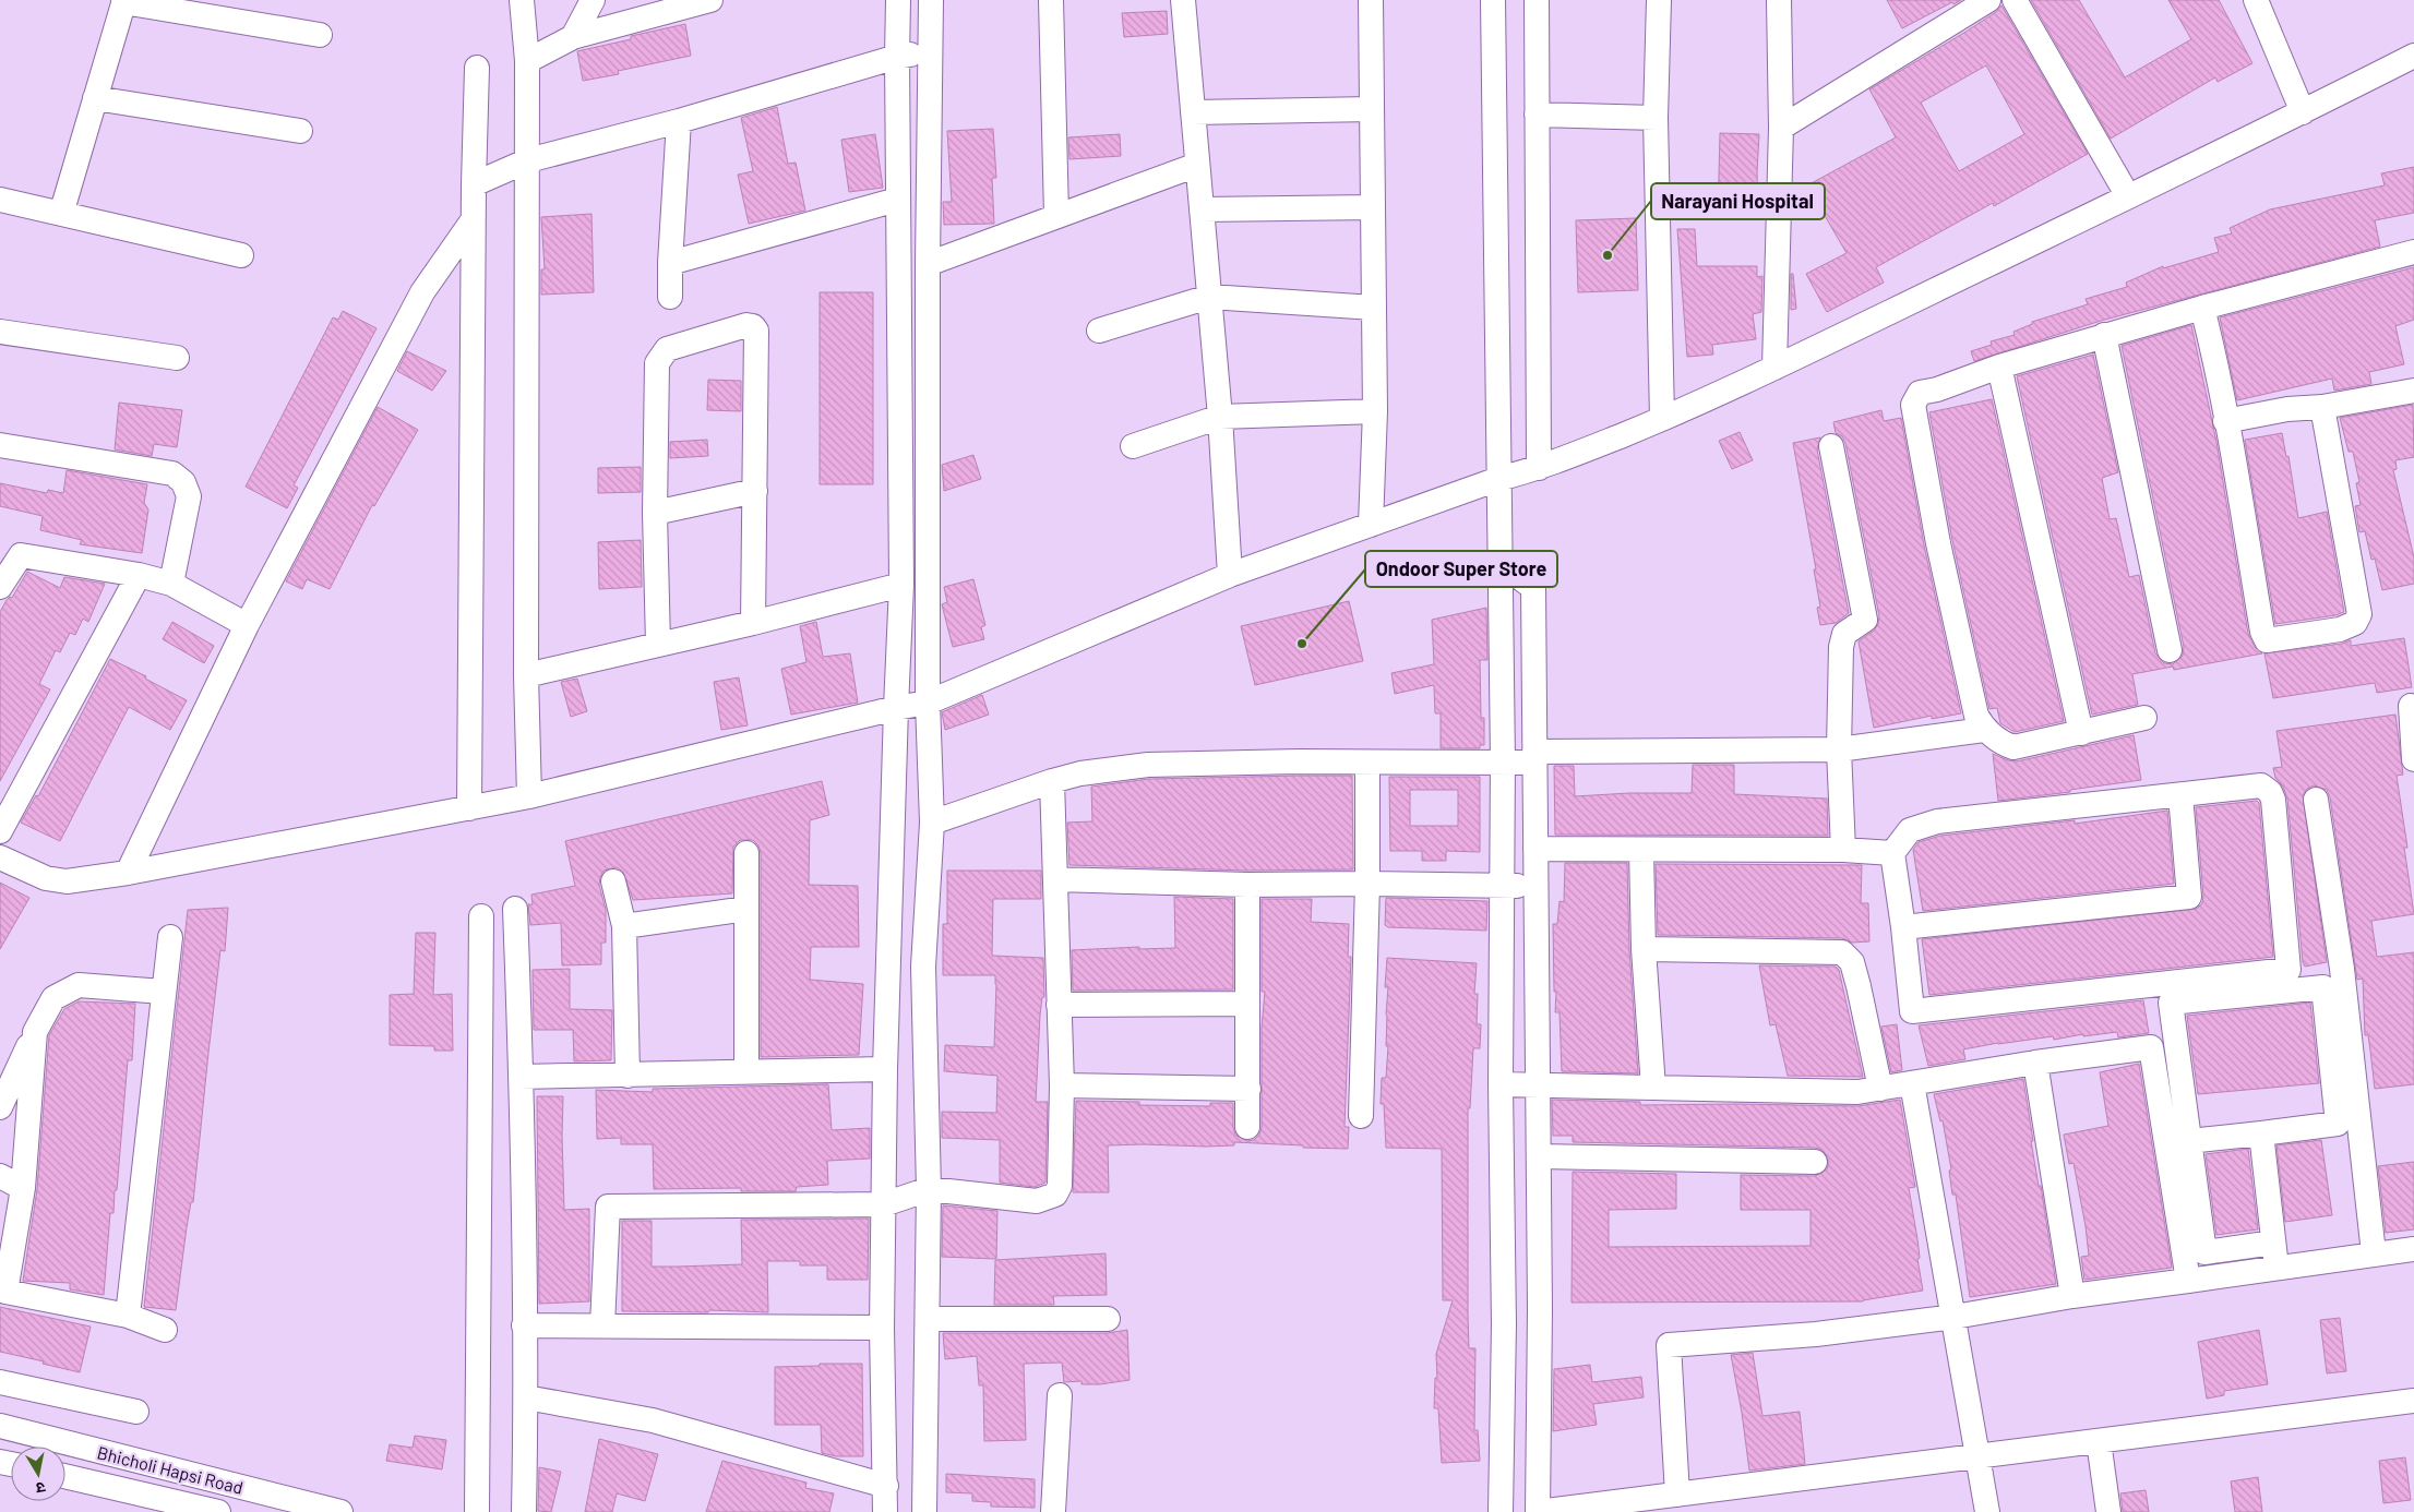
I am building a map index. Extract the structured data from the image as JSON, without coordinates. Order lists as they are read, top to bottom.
{
  "streets": {
    "street": ["Bhicholi Hapsi Road"]
  },
  "places": ["Narayani Hospital", "Ondoor Super Store"],
  "north": "bottom"
}
